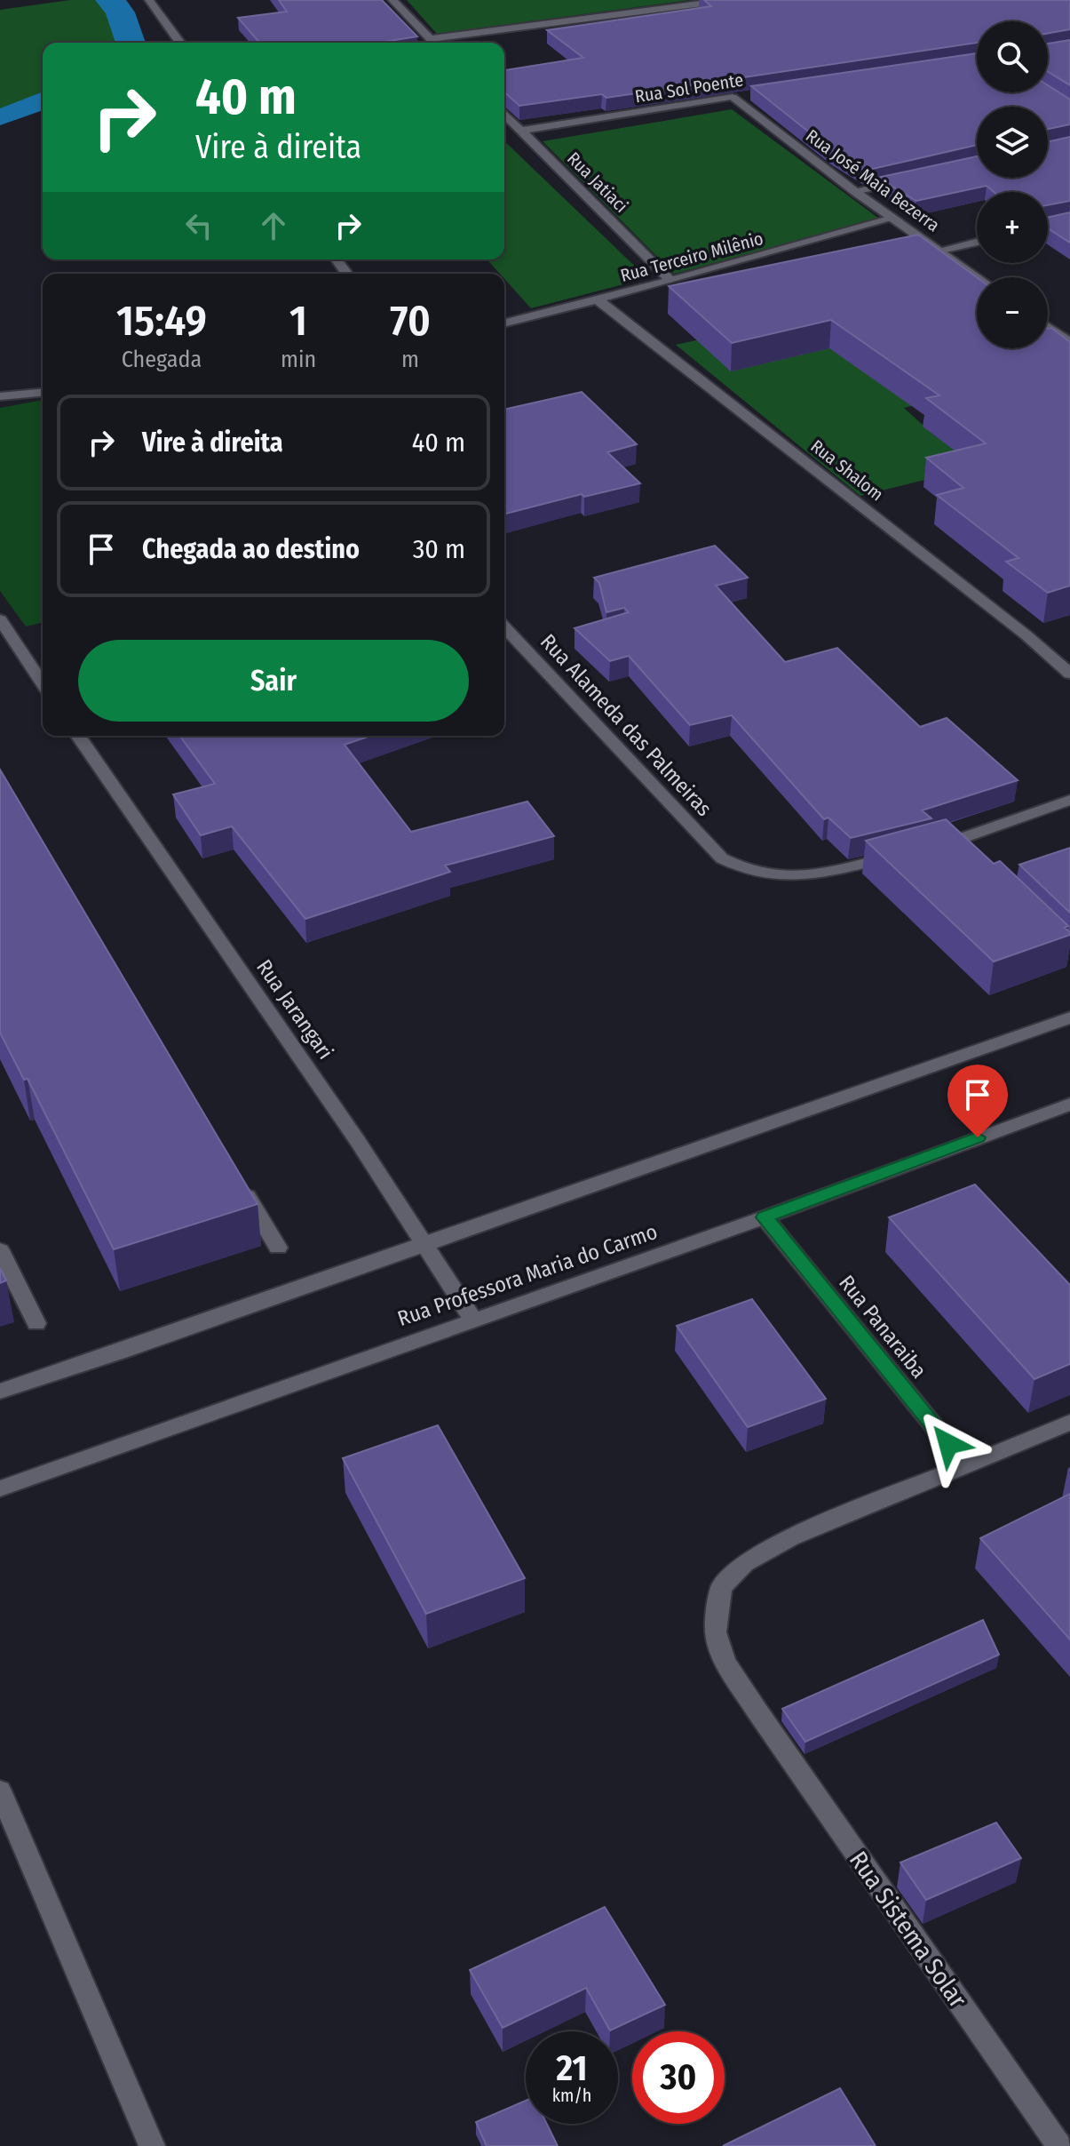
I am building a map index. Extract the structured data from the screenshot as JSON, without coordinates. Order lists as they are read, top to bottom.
{
  "streets": {
    "street": [
      "Rua Sol Poente",
      "Rua José Maia Bezerra",
      "Rua Jatiaci",
      "Rua Terceiro Milênio",
      "Rua Shalom",
      "Rua Alameda das Palmeiras",
      "Rua Jarangari",
      "Rua Professora Maria do Carmo",
      "Rua Panaraiba",
      "Rua Sistema Solar"
    ]
  },
  "crossings": [
    ["Rua Sol Poente", "Rua José Maia Bezerra"],
    ["Rua Sol Poente", "Rua Jatiaci"],
    ["Rua José Maia Bezerra", "Rua Terceiro Milênio"],
    ["Rua Jatiaci", "Rua Terceiro Milênio"],
    ["Rua Terceiro Milênio", "Rua Shalom"],
    ["Rua Jarangari", "Rua Professora Maria do Carmo"],
    ["Rua Professora Maria do Carmo", "Rua Panaraiba"],
    ["Rua Panaraiba", "Rua Sistema Solar"]
  ],
  "page": {
    "map_buttons": ["+", "−"],
    "turn": ["40 m", "Vire à direita"],
    "eta": [
      "15:49",
      "Chegada",
      "1",
      "min",
      "70",
      "m"
    ],
    "list": [
      {
        "name": "Vire à direita",
        "value": "40 m"
      },
      {
        "name": "Chegada ao destino",
        "value": "30 m"
      }
    ],
    "buttons": "Sair",
    "speed": "21 km/h",
    "limit": "30"
  }
}
